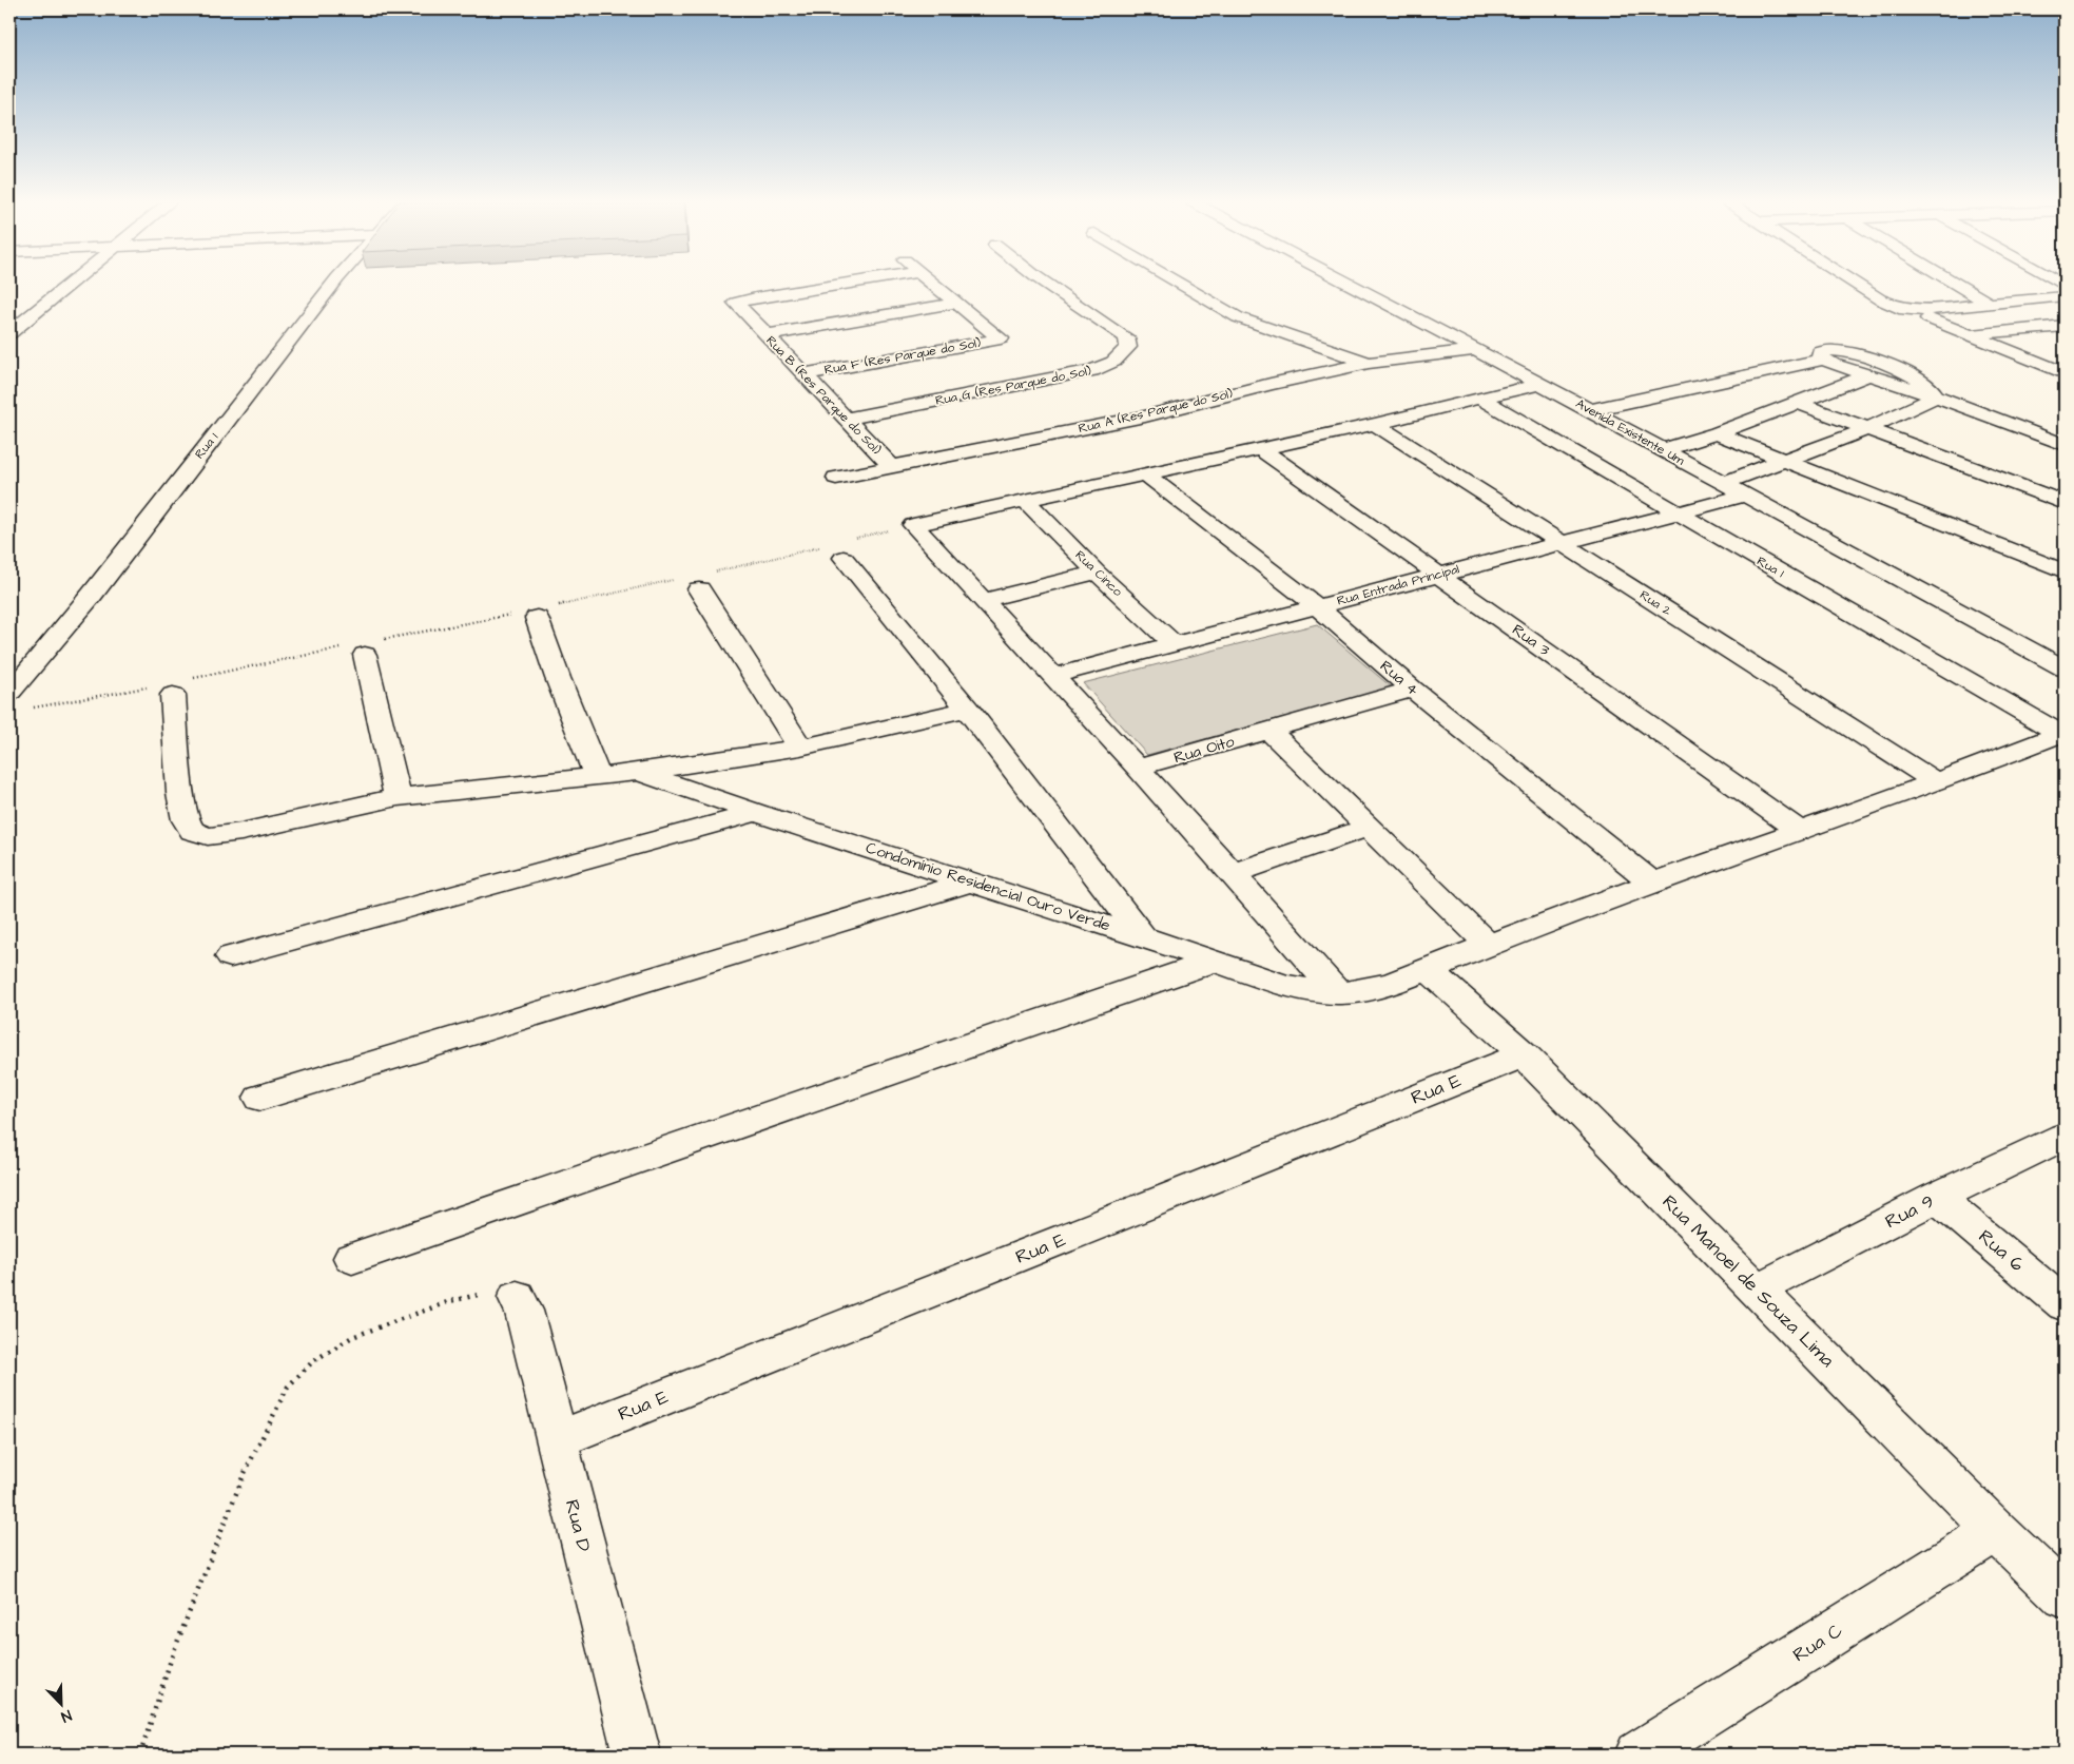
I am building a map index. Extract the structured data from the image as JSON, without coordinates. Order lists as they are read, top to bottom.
{
  "streets": {
    "street": [
      "Rua F (Res Parque do Sol)",
      "Rua G (Res Parque do Sol)",
      "Rua B (Res Parque do Sol)",
      "Rua A (Res Parque do Sol)",
      "Avenida Existente Um",
      "Rua 1",
      "Rua Cinco",
      "Rua Entrada Principal",
      "Rua 2",
      "Rua 3",
      "Rua 4",
      "Rua Oito",
      "Condomínio Residencial Ouro Verde",
      "Rua E",
      "Rua 9",
      "Rua 6",
      "Rua Manoel de Souza Lima",
      "Rua D",
      "Rua C"
    ]
  },
  "crossings": [
    ["Rua F (Res Parque do Sol)", "Rua B (Res Parque do Sol)"],
    ["Rua G (Res Parque do Sol)", "Rua B (Res Parque do Sol)"],
    ["Rua B (Res Parque do Sol)", "Rua A (Res Parque do Sol)"],
    ["Rua A (Res Parque do Sol)", "Avenida Existente Um"],
    ["Avenida Existente Um", "Rua Entrada Principal"],
    ["Rua 1", "Rua Entrada Principal"],
    ["Rua 1", "Condomínio Residencial Ouro Verde"],
    ["Rua Cinco", "Rua Entrada Principal"],
    ["Rua Entrada Principal", "Rua 2"],
    ["Rua Entrada Principal", "Rua 3"],
    ["Rua Entrada Principal", "Rua 4"],
    ["Rua 2", "Condomínio Residencial Ouro Verde"],
    ["Rua 3", "Condomínio Residencial Ouro Verde"],
    ["Rua 4", "Rua Oito"],
    ["Rua 4", "Condomínio Residencial Ouro Verde"],
    ["Condomínio Residencial Ouro Verde", "Rua Manoel de Souza Lima"],
    ["Rua E", "Rua Manoel de Souza Lima"],
    ["Rua E", "Rua D"],
    ["Rua 9", "Rua 6"],
    ["Rua 9", "Rua Manoel de Souza Lima"],
    ["Rua Manoel de Souza Lima", "Rua C"]
  ],
  "north": "bottom right"
}
